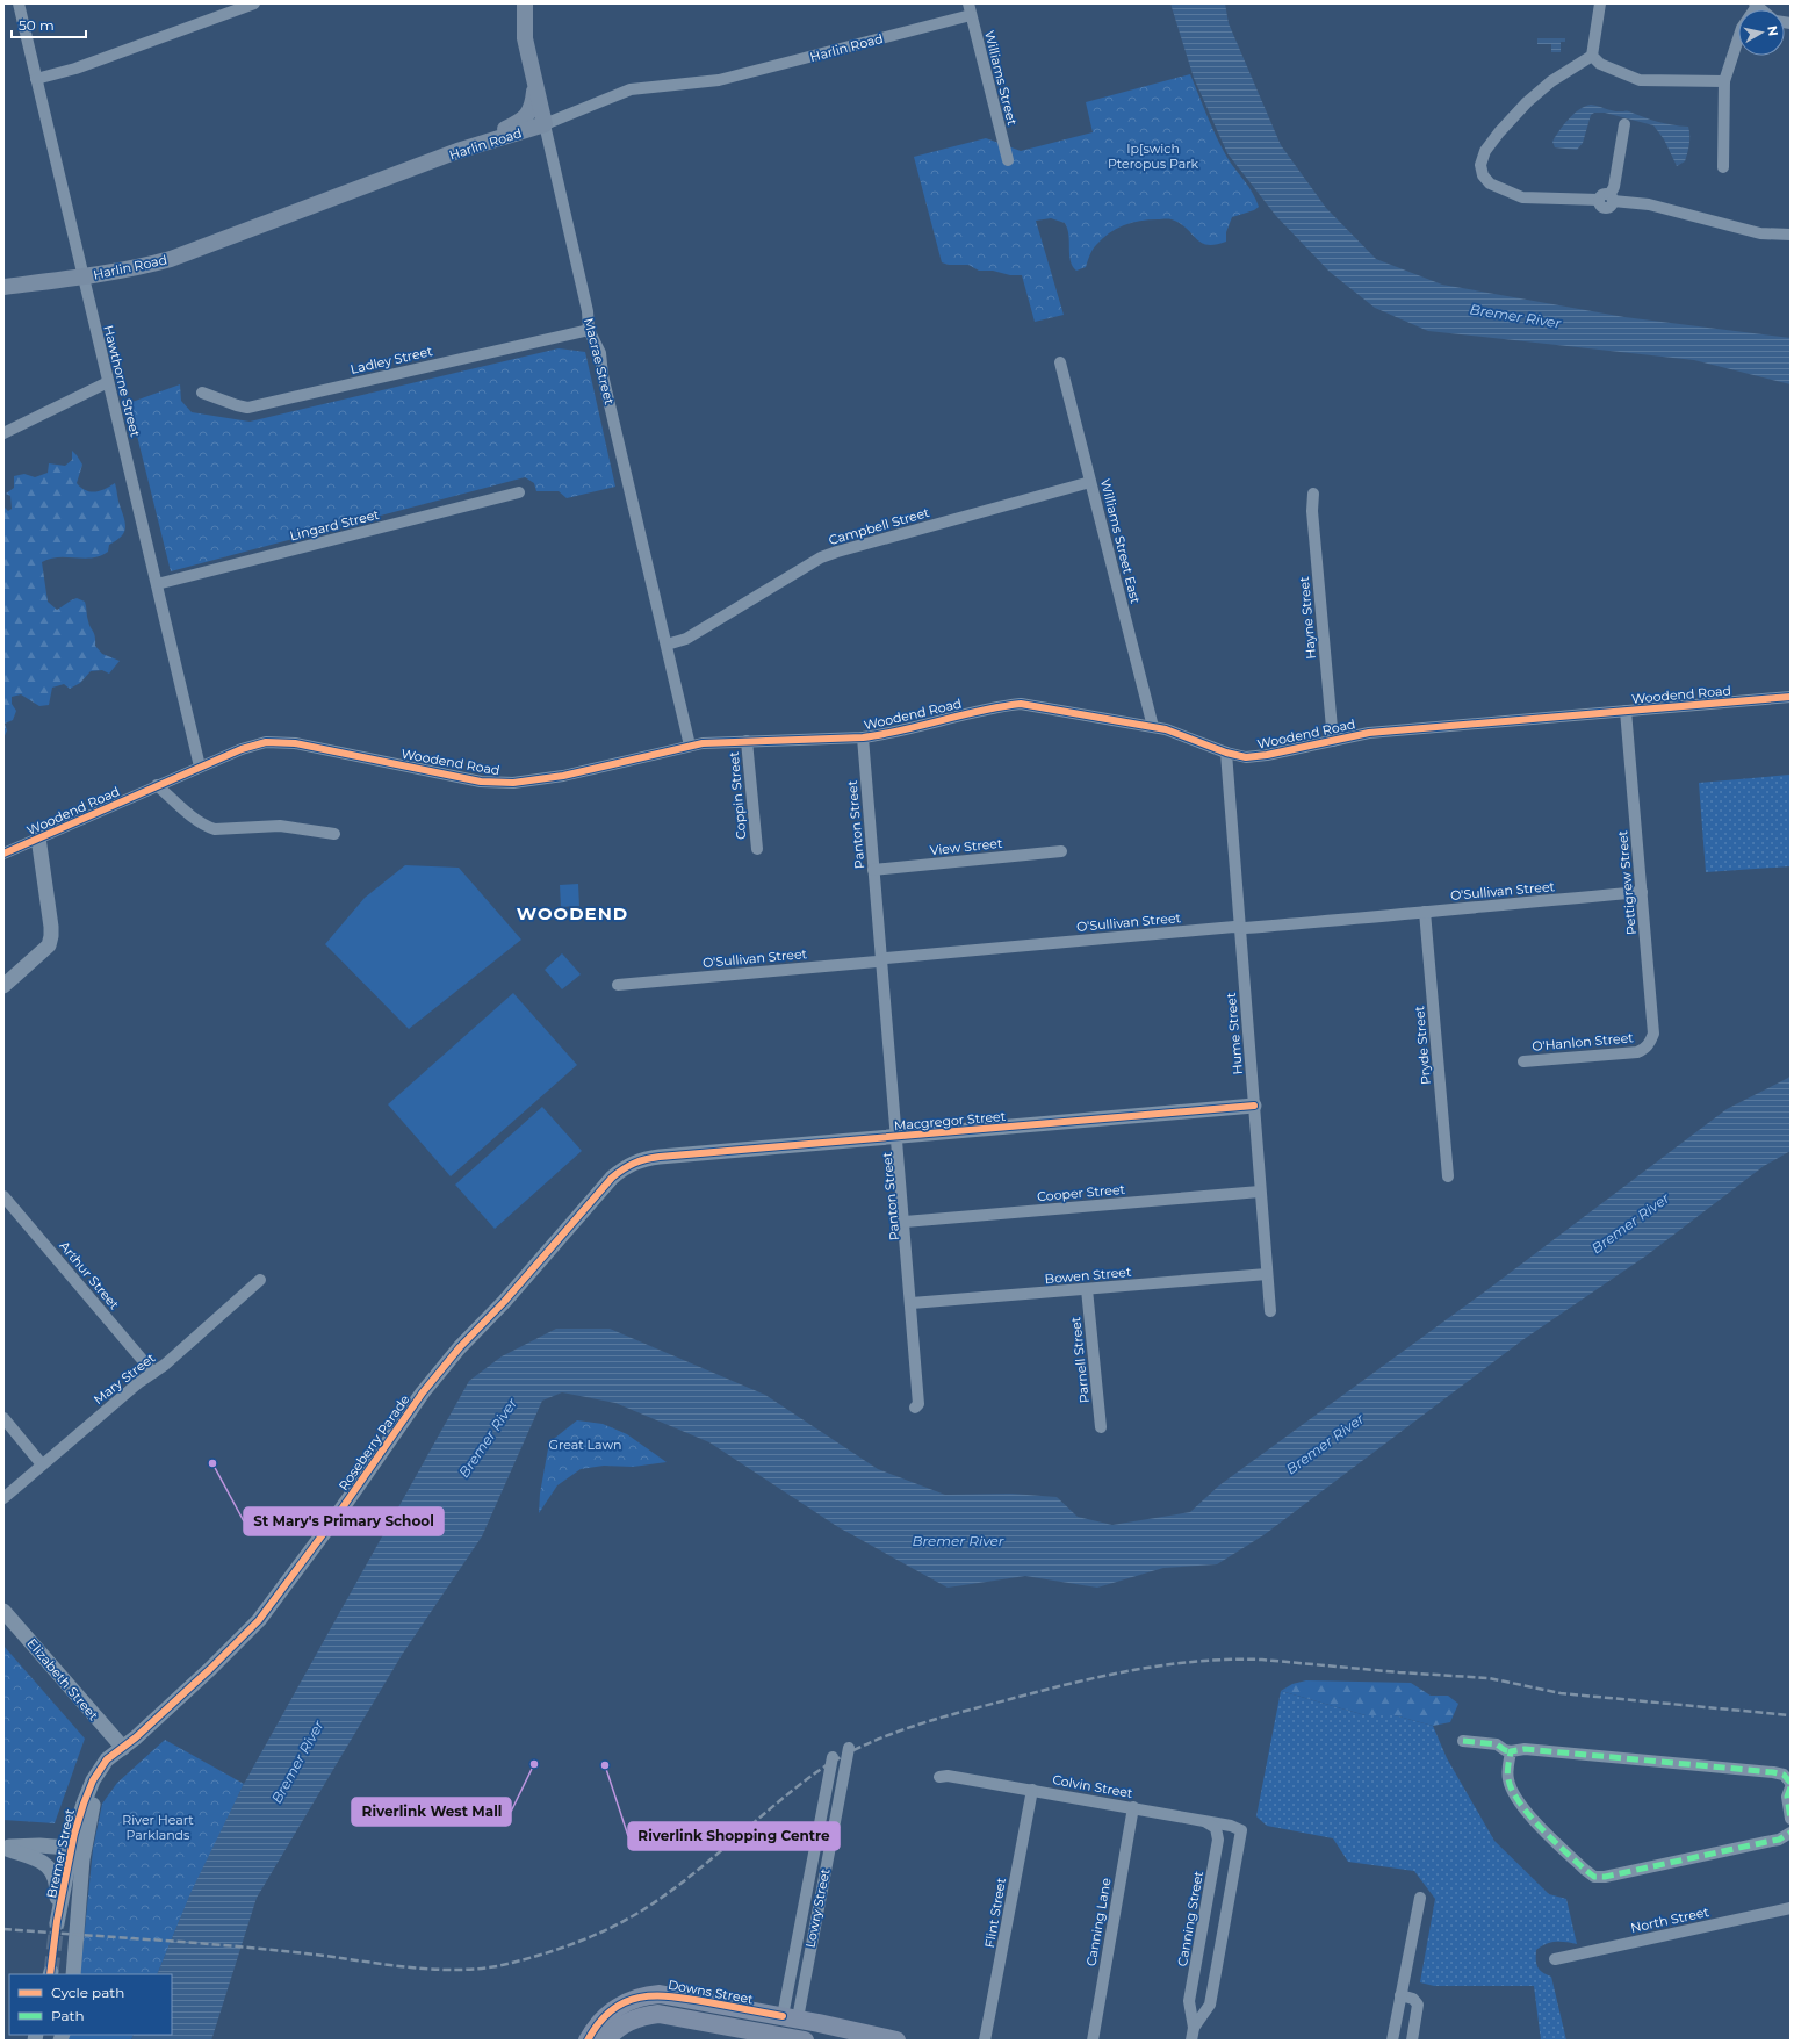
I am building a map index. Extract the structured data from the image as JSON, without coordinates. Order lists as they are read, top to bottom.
{
  "streets": {
    "main road": [
      "Harlin Road",
      "Macrae Street",
      "Lowry Street",
      "Downs Street"
    ],
    "street": [
      "Williams Street",
      "Ladley Street",
      "Hawthorne Street",
      "Lingard Street",
      "Campbell Street",
      "Williams Street East",
      "Hayne Street",
      "Woodend Road",
      "Coppin Street",
      "Panton Street",
      "View Street",
      "Pettigrew Street",
      "O'Sullivan Street",
      "Hume Street",
      "O'Hanlon Street",
      "Pryde Street",
      "Macgregor Street",
      "Cooper Street",
      "Arthur Street",
      "Bowen Street",
      "Parnell Street",
      "Mary Street",
      "Roseberry Parade",
      "Elizabeth Street",
      "Colvin Street",
      "Bremer Street",
      "Flint Street",
      "Canning Street",
      "North Street",
      "Canning Lane"
    ]
  },
  "crossings": [
    ["Harlin Road", "Williams Street"],
    ["Harlin Road", "Macrae Street"],
    ["Harlin Road", "Hawthorne Street"],
    ["Ladley Street", "Macrae Street"],
    ["Macrae Street", "Campbell Street"],
    ["Macrae Street", "Woodend Road"],
    ["Hawthorne Street", "Lingard Street"],
    ["Hawthorne Street", "Woodend Road"],
    ["Campbell Street", "Williams Street East"],
    ["Williams Street East", "Woodend Road"],
    ["Hayne Street", "Woodend Road"],
    ["Woodend Road", "Coppin Street"],
    ["Woodend Road", "Panton Street"],
    ["Woodend Road", "Pettigrew Street"],
    ["Woodend Road", "Hume Street"],
    ["Panton Street", "View Street"],
    ["Panton Street", "O'Sullivan Street"],
    ["Panton Street", "Macgregor Street"],
    ["Panton Street", "Cooper Street"],
    ["Panton Street", "Bowen Street"],
    ["Pettigrew Street", "O'Sullivan Street"],
    ["Pettigrew Street", "O'Hanlon Street"],
    ["O'Sullivan Street", "Hume Street"],
    ["O'Sullivan Street", "Pryde Street"],
    ["Hume Street", "Macgregor Street"],
    ["Hume Street", "Cooper Street"],
    ["Hume Street", "Bowen Street"],
    ["Macgregor Street", "Roseberry Parade"],
    ["Arthur Street", "Mary Street"],
    ["Bowen Street", "Parnell Street"],
    ["Roseberry Parade", "Elizabeth Street"],
    ["Roseberry Parade", "Bremer Street"],
    ["Elizabeth Street", "Bremer Street"],
    ["Colvin Street", "Flint Street"],
    ["Colvin Street", "Canning Street"],
    ["Colvin Street", "Canning Lane"],
    ["Lowry Street", "Downs Street"]
  ],
  "districts": ["WOODEND"],
  "water": ["Bremer River"],
  "parks": ["Ip[swich Pteropus Park", "Great Lawn", "River Heart Parklands"],
  "places": ["St Mary's Primary School", "Riverlink West Mall", "Riverlink Shopping Centre"],
  "legend": ["Cycle path", "Path"],
  "scale_bar": "50 m",
  "north": "right"
}
